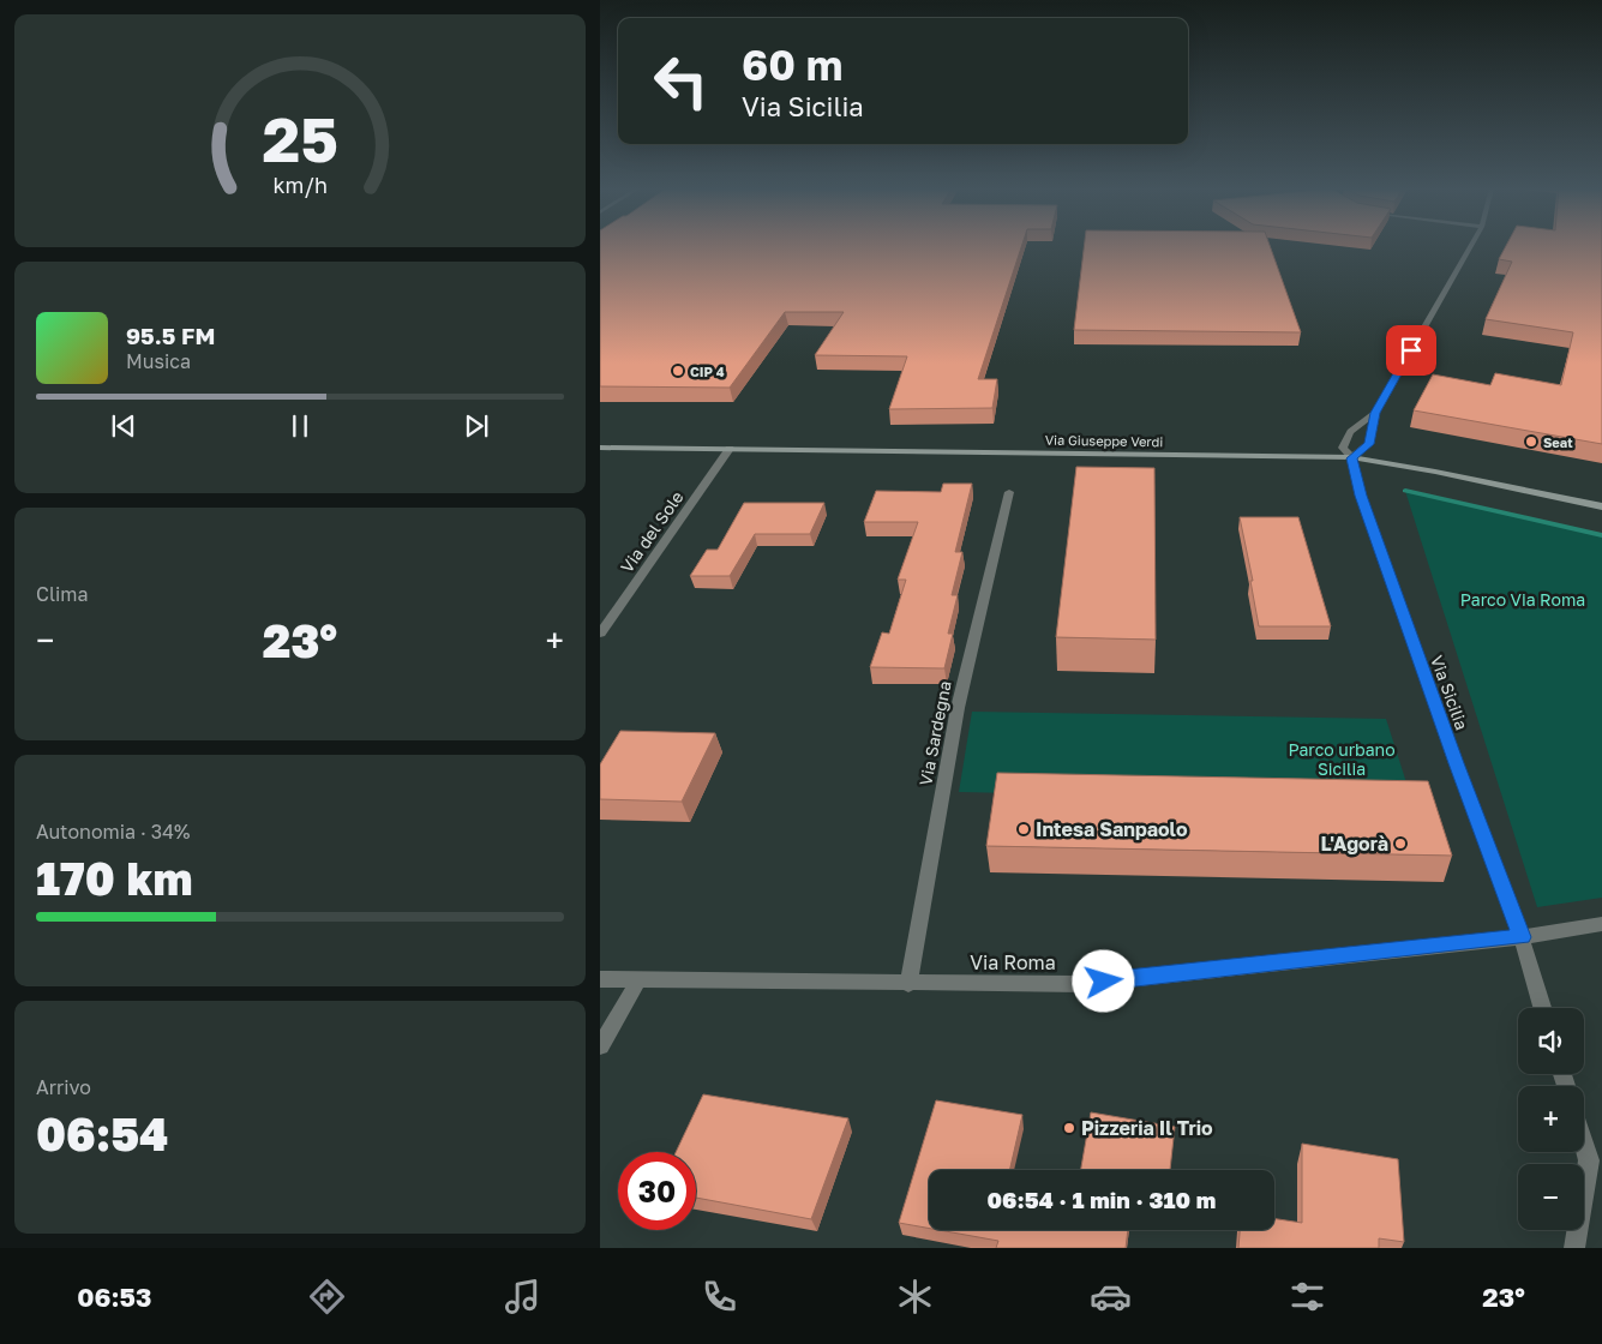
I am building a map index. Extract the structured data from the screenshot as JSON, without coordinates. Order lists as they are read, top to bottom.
{
  "streets": {
    "main road": ["Via Giuseppe Verdi"],
    "street": [
      "Via del Sole",
      "Via Sicilia",
      "Via Sardegna",
      "Via Roma"
    ]
  },
  "crossings": [
    ["Via Giuseppe Verdi", "Via del Sole"],
    ["Via Giuseppe Verdi", "Via Sicilia"],
    ["Via Sicilia", "Via Roma"],
    ["Via Sardegna", "Via Roma"]
  ],
  "parks": ["Parco Via Roma", "Parco urbano Sicilia"],
  "places": [
    "CIP 4",
    "Seat",
    "Intesa Sanpaolo",
    "L'Agorà",
    "Pizzeria Il Trio"
  ],
  "page": {
    "turn": ["60 m", "Via Sicilia"],
    "song": ["95.5 FM", "Musica"],
    "tile": [
      "Clima",
      ["Autonomia · 34%", "170 km"],
      ["Arrivo", "06:54"]
    ],
    "heat": ["−", "23°", "+"],
    "map_buttons": ["+", "−"],
    "limit": "30",
    "trip": "06:54 · 1 min · 310 m",
    "tabs": ["06:53", "23°"],
    "gauge": ["25", "km/h"]
  }
}
